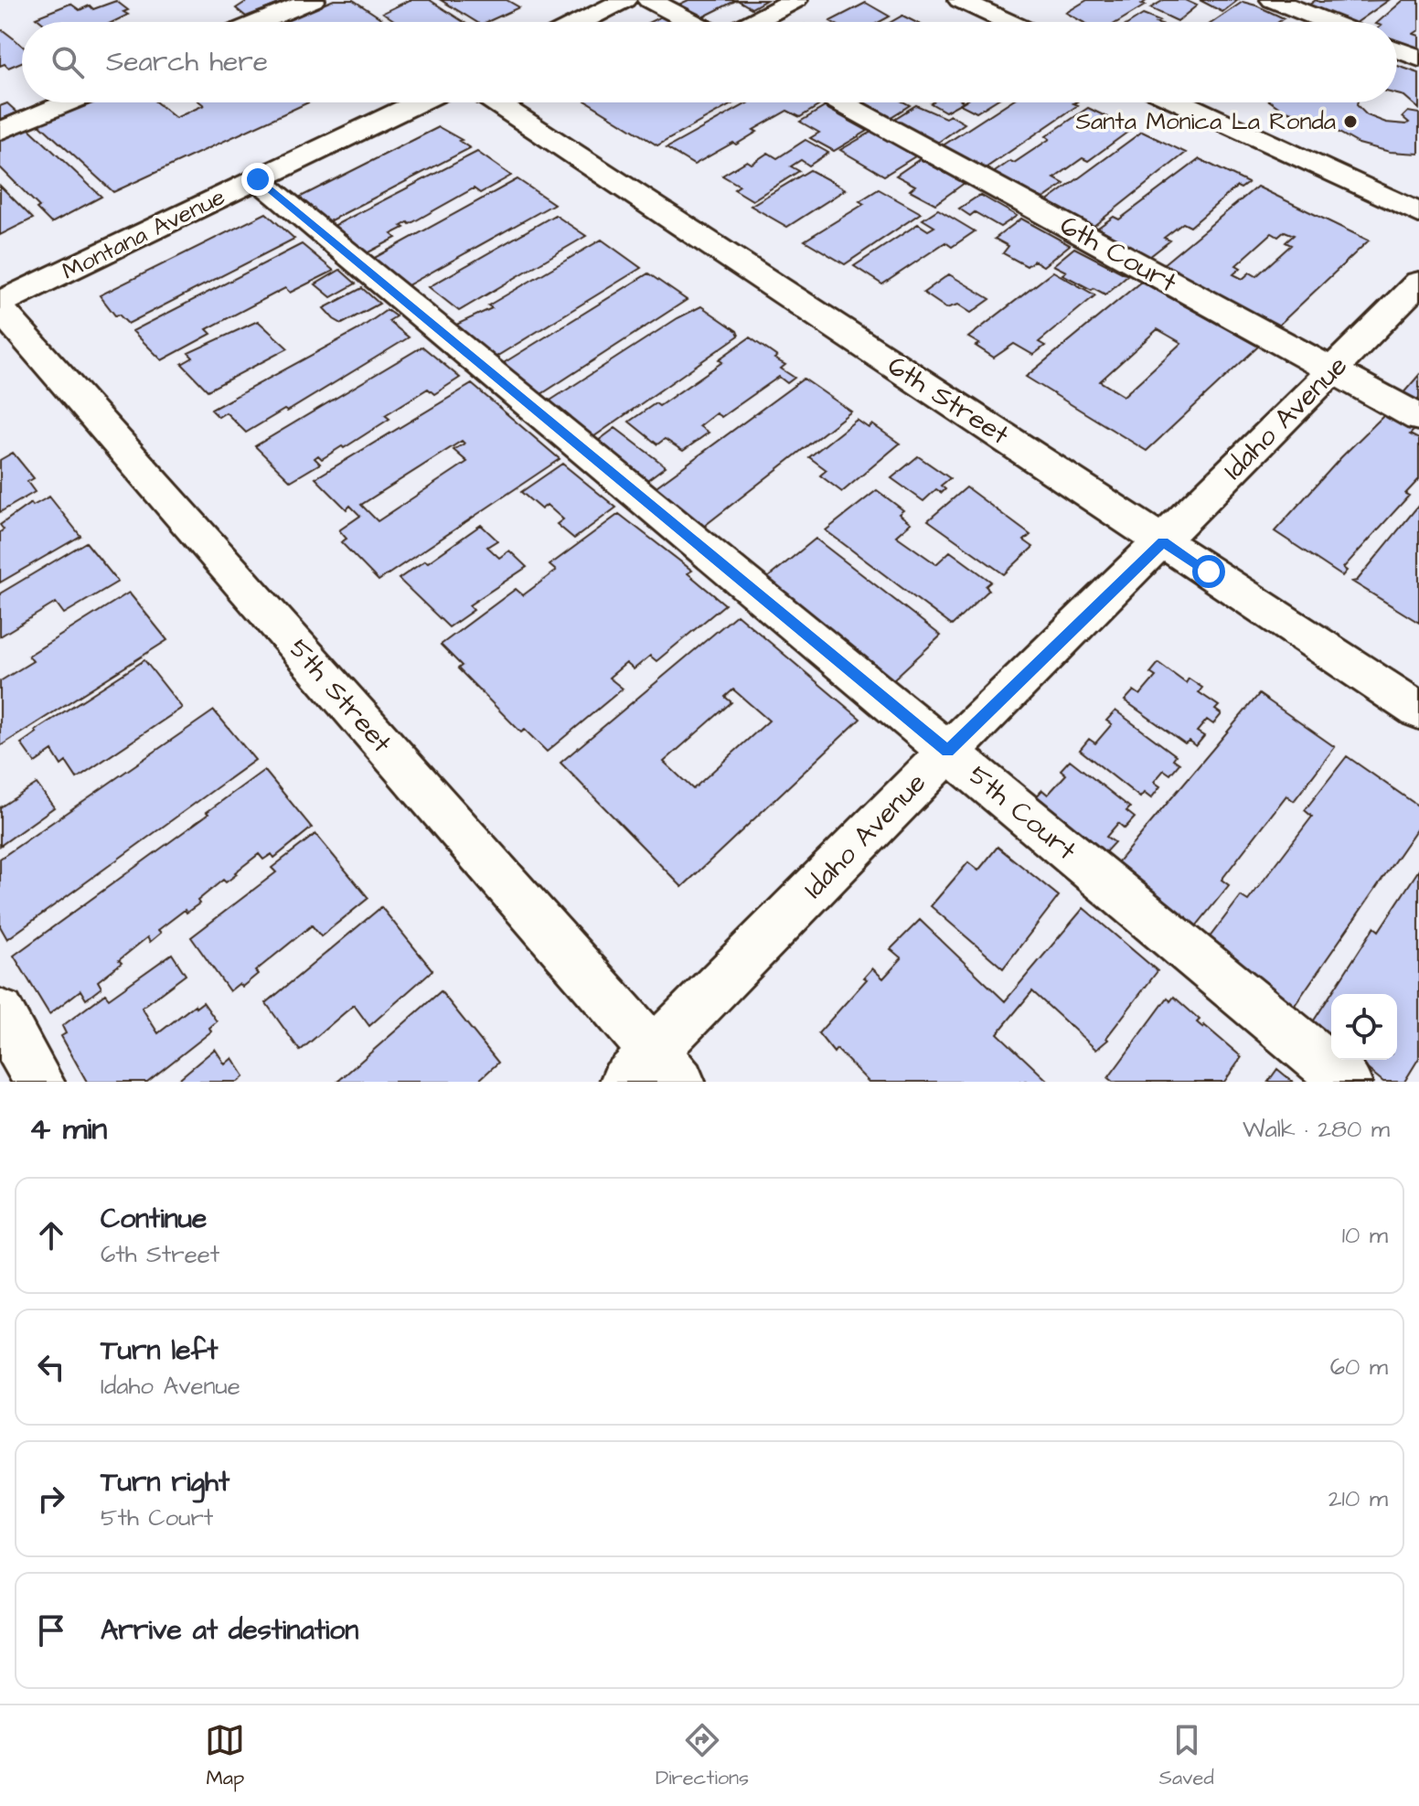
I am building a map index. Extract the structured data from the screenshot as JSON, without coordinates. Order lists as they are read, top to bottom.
{
  "streets": {
    "street": [
      "Montana Avenue",
      "6th Court",
      "6th Street",
      "Idaho Avenue",
      "5th Street",
      "5th Court"
    ]
  },
  "crossings": [
    ["Montana Avenue", "5th Court"],
    ["6th Court", "Idaho Avenue"],
    ["6th Street", "Idaho Avenue"],
    ["Idaho Avenue", "5th Street"],
    ["Idaho Avenue", "5th Court"]
  ],
  "places": ["Santa Monica La Ronda"],
  "page": {
    "search": "Search here",
    "heading": ["4 min", "Walk · 280 m"],
    "list": [
      ["Continue", "6th Street", "10 m"],
      ["Turn left", "Idaho Avenue", "60 m"],
      ["Turn right", "5th Court", "210 m"],
      "Arrive at destination"
    ],
    "nav": ["Map", "Directions", "Saved"]
  }
}
